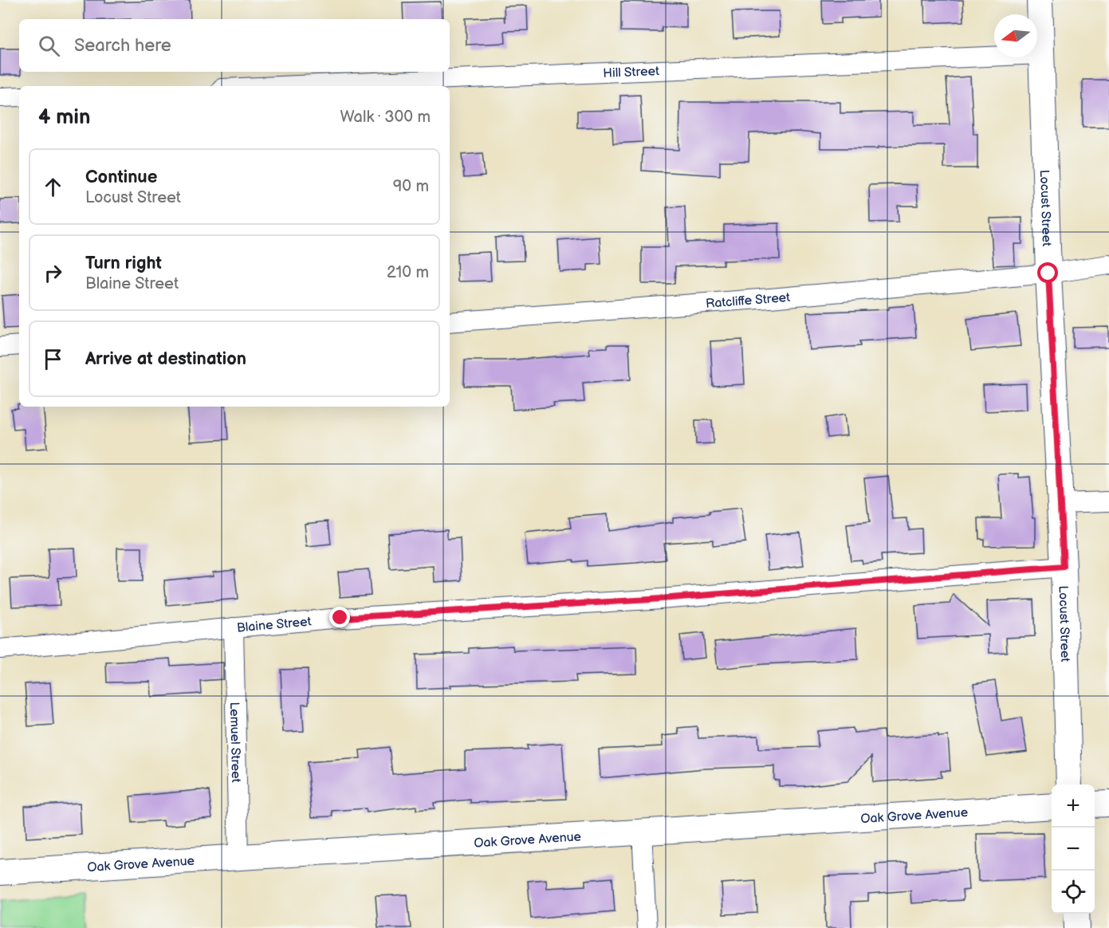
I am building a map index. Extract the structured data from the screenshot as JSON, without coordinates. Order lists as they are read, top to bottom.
{
  "streets": {
    "street": [
      "Hill Street",
      "Locust Street",
      "Ratcliffe Street",
      "Blaine Street",
      "Lemuel Street",
      "Oak Grove Avenue"
    ]
  },
  "crossings": [
    ["Hill Street", "Locust Street"],
    ["Locust Street", "Ratcliffe Street"],
    ["Locust Street", "Blaine Street"],
    ["Blaine Street", "Lemuel Street"],
    ["Lemuel Street", "Oak Grove Avenue"]
  ],
  "north": "left",
  "page": {
    "search": "Search here",
    "heading": ["4 min", "Walk · 300 m"],
    "list": [
      ["Continue", "Locust Street", "90 m"],
      ["Turn right", "Blaine Street", "210 m"],
      "Arrive at destination"
    ],
    "map_buttons": ["+", "−"]
  }
}
